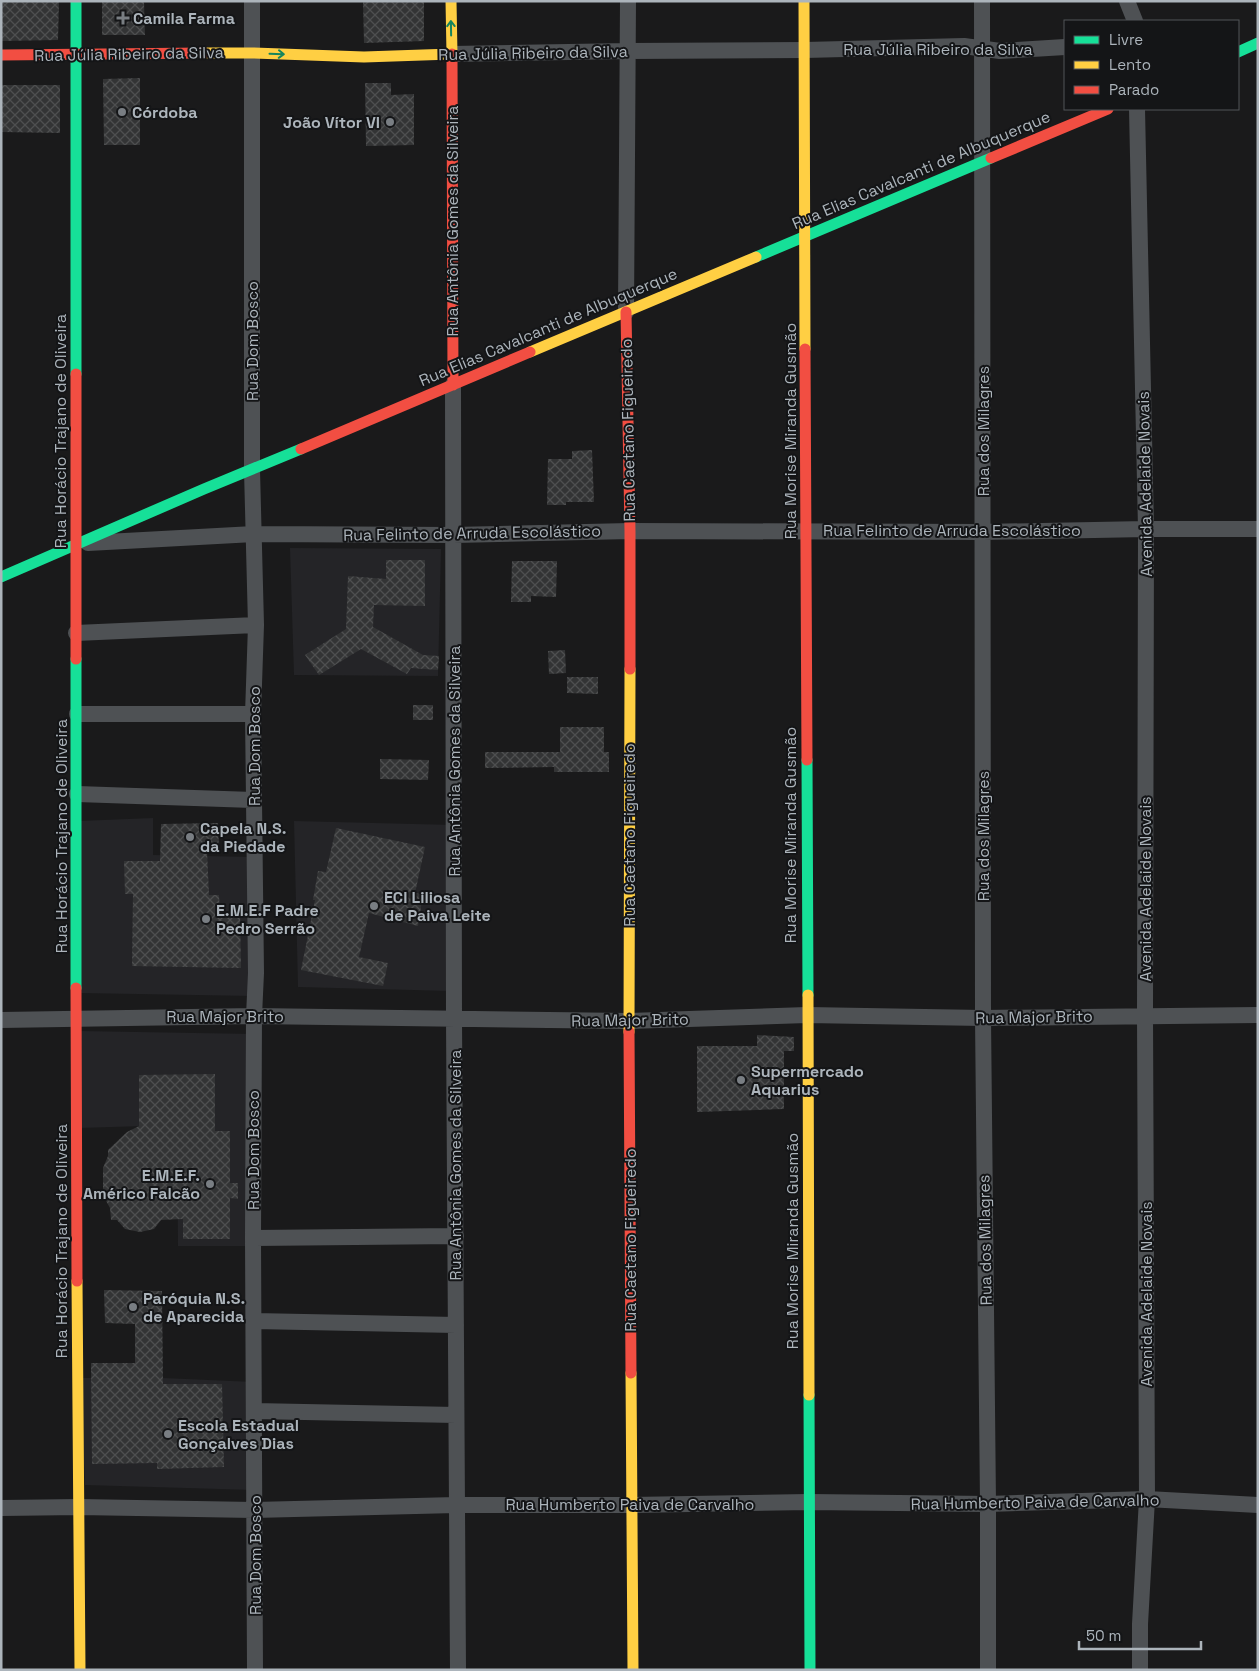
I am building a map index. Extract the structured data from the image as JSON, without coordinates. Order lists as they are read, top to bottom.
{
  "streets": {
    "street": [
      "Rua Júlia Ribeiro da Silva",
      "Rua Elias Cavalcanti de Albuquerque",
      "Rua Antônia Gomes da Silveira",
      "Rua Dom Bosco",
      "Rua Caetano Figueiredo",
      "Rua Horácio Trajano de Oliveira",
      "Rua Morise Miranda Gusmão",
      "Rua dos Milagres",
      "Avenida Adelaide Novais",
      "Rua Felinto de Arruda Escolástico",
      "Rua Major Brito",
      "Rua Humberto Paiva de Carvalho"
    ]
  },
  "crossings": [
    ["Rua Júlia Ribeiro da Silva", "Rua Antônia Gomes da Silveira"],
    ["Rua Júlia Ribeiro da Silva", "Rua Dom Bosco"],
    ["Rua Júlia Ribeiro da Silva", "Rua Caetano Figueiredo"],
    ["Rua Júlia Ribeiro da Silva", "Rua Horácio Trajano de Oliveira"],
    ["Rua Júlia Ribeiro da Silva", "Rua Morise Miranda Gusmão"],
    ["Rua Júlia Ribeiro da Silva", "Rua dos Milagres"],
    ["Rua Elias Cavalcanti de Albuquerque", "Rua Antônia Gomes da Silveira"],
    ["Rua Elias Cavalcanti de Albuquerque", "Rua Dom Bosco"],
    ["Rua Elias Cavalcanti de Albuquerque", "Rua Caetano Figueiredo"],
    ["Rua Elias Cavalcanti de Albuquerque", "Rua Horácio Trajano de Oliveira"],
    ["Rua Elias Cavalcanti de Albuquerque", "Rua Morise Miranda Gusmão"],
    ["Rua Elias Cavalcanti de Albuquerque", "Rua dos Milagres"],
    ["Rua Elias Cavalcanti de Albuquerque", "Rua Felinto de Arruda Escolástico"],
    ["Rua Antônia Gomes da Silveira", "Rua Felinto de Arruda Escolástico"],
    ["Rua Antônia Gomes da Silveira", "Rua Major Brito"],
    ["Rua Antônia Gomes da Silveira", "Rua Humberto Paiva de Carvalho"],
    ["Rua Dom Bosco", "Rua Felinto de Arruda Escolástico"],
    ["Rua Dom Bosco", "Rua Major Brito"],
    ["Rua Dom Bosco", "Rua Humberto Paiva de Carvalho"],
    ["Rua Caetano Figueiredo", "Rua Felinto de Arruda Escolástico"],
    ["Rua Caetano Figueiredo", "Rua Major Brito"],
    ["Rua Caetano Figueiredo", "Rua Humberto Paiva de Carvalho"],
    ["Rua Horácio Trajano de Oliveira", "Rua Felinto de Arruda Escolástico"],
    ["Rua Horácio Trajano de Oliveira", "Rua Major Brito"],
    ["Rua Horácio Trajano de Oliveira", "Rua Humberto Paiva de Carvalho"],
    ["Rua Morise Miranda Gusmão", "Rua Felinto de Arruda Escolástico"],
    ["Rua Morise Miranda Gusmão", "Rua Major Brito"],
    ["Rua Morise Miranda Gusmão", "Rua Humberto Paiva de Carvalho"],
    ["Rua dos Milagres", "Rua Felinto de Arruda Escolástico"],
    ["Rua dos Milagres", "Rua Major Brito"],
    ["Rua dos Milagres", "Rua Humberto Paiva de Carvalho"],
    ["Avenida Adelaide Novais", "Rua Felinto de Arruda Escolástico"],
    ["Avenida Adelaide Novais", "Rua Major Brito"],
    ["Avenida Adelaide Novais", "Rua Humberto Paiva de Carvalho"]
  ],
  "places": {
    "health": ["Camila Farma"],
    "other": [
      "Córdoba",
      "João Vítor VI",
      "Capela N.S. da Piedade",
      "ECI Liliosa de Paiva Leite",
      "E.M.E.F Padre Pedro Serrão",
      "Supermercado Aquarius",
      "E.M.E.F. Américo Falcão",
      "Paróquia N.S. de Aparecida",
      "Escola Estadual Gonçalves Dias"
    ]
  },
  "legend": ["Livre", "Lento", "Parado"],
  "scale_bar": "50 m"
}
